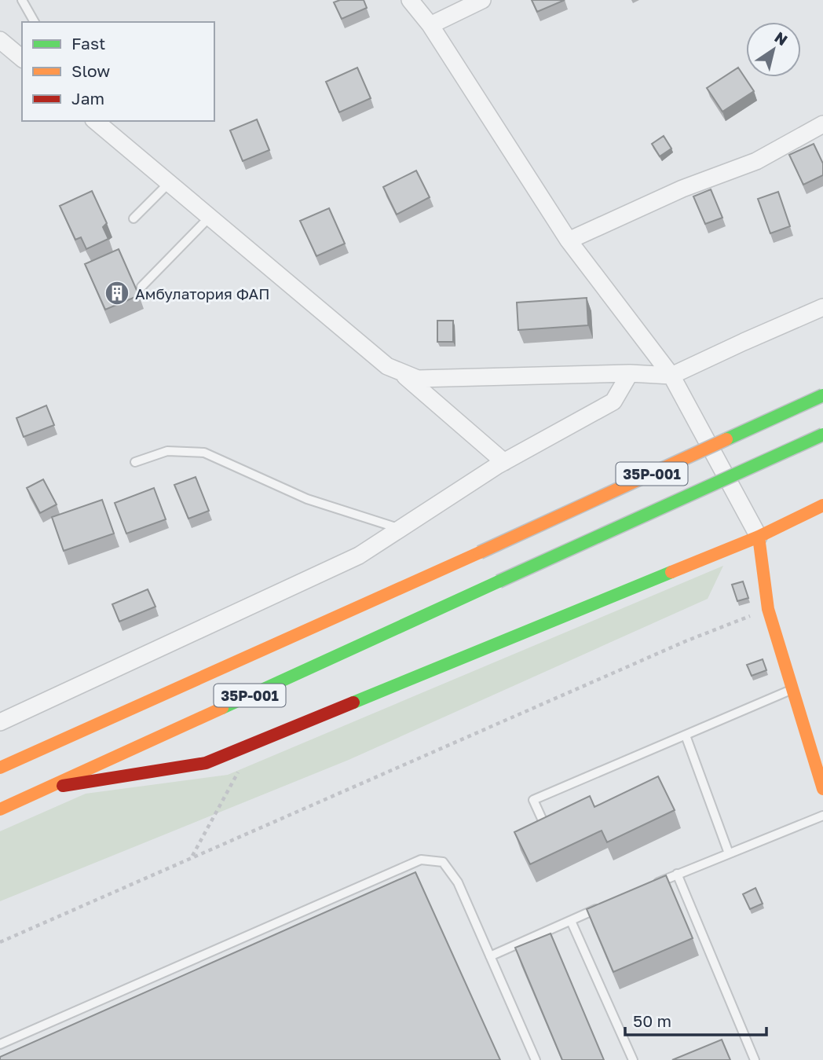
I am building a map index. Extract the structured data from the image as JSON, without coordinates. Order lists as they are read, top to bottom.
{
  "streets": {
    "main road": ["35Р-001"]
  },
  "places": {
    "building": ["Амбулатория ФАП"]
  },
  "legend": ["Fast", "Slow", "Jam"],
  "scale_bar": "50 m",
  "north": "top right"
}
